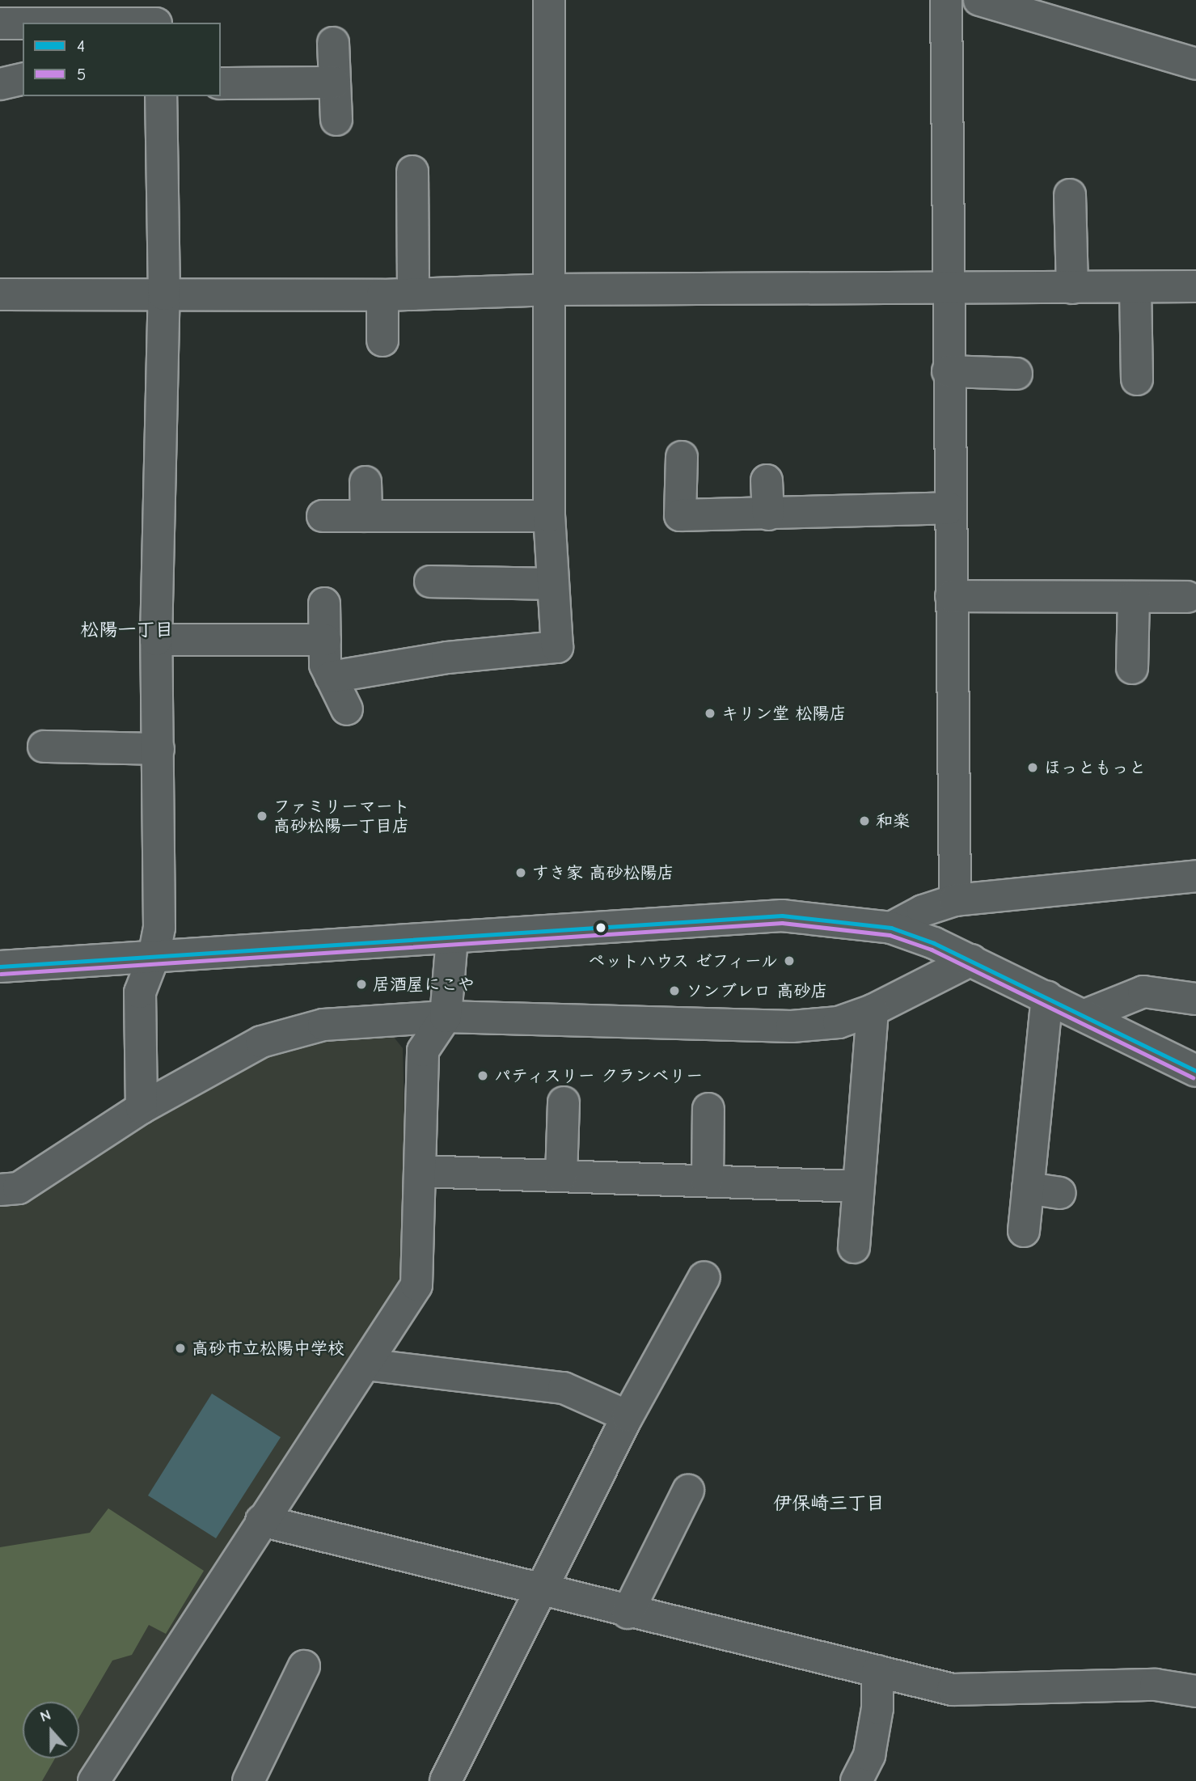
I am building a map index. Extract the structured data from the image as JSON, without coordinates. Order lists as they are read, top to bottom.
{
  "districts": ["松陽一丁目", "伊保崎三丁目"],
  "places": [
    "キリン堂 松陽店",
    "ほっともっと",
    "ファミリーマート 高砂松陽一丁目店",
    "和楽",
    "すき家 高砂松陽店",
    "ペットハウス ゼフィール",
    "居酒屋にこや",
    "ソンブレロ 高砂店",
    "パティスリー クランベリー",
    "高砂市立松陽中学校"
  ],
  "lines": ["transit line 4", "transit line 5"],
  "legend": ["4", "5"],
  "north": "top"
}
